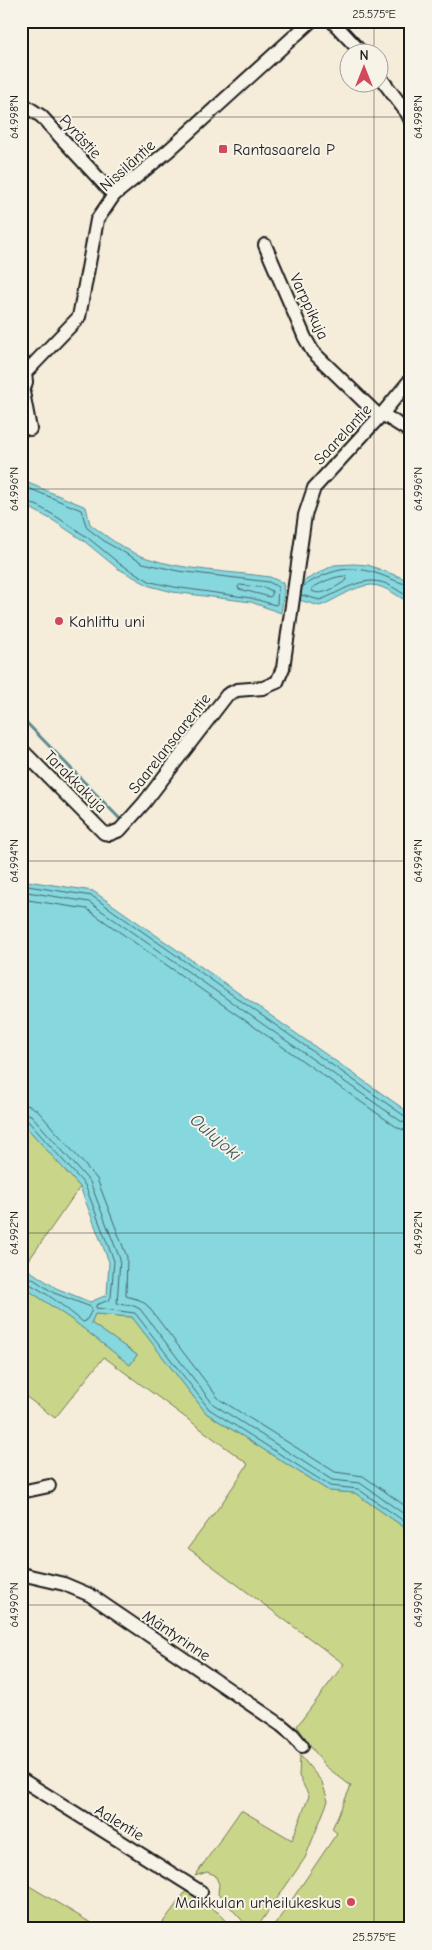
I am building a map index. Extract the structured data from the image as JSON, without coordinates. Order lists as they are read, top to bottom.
{
  "streets": {
    "street": [
      "Pyrästie",
      "Nissiläntie",
      "Varppikuja",
      "Saarelantie",
      "Saarelansaarentie",
      "Tarakkakuja",
      "Mäntyrinne",
      "Aalentie"
    ]
  },
  "crossings": [
    ["Pyrästie", "Nissiläntie"],
    ["Varppikuja", "Saarelantie"],
    ["Saarelantie", "Saarelansaarentie"],
    ["Saarelansaarentie", "Tarakkakuja"]
  ],
  "water": ["Oulujoki"],
  "places": {
    "transit": ["Rantasaarela P"],
    "other": ["Kahlittu uni", "Maikkulan urheilukeskus"]
  },
  "north": "top",
  "coordinates": [
    "25.575°E",
    "64.998°N",
    "64.996°N",
    "64.994°N",
    "64.992°N",
    "64.990°N"
  ]
}
